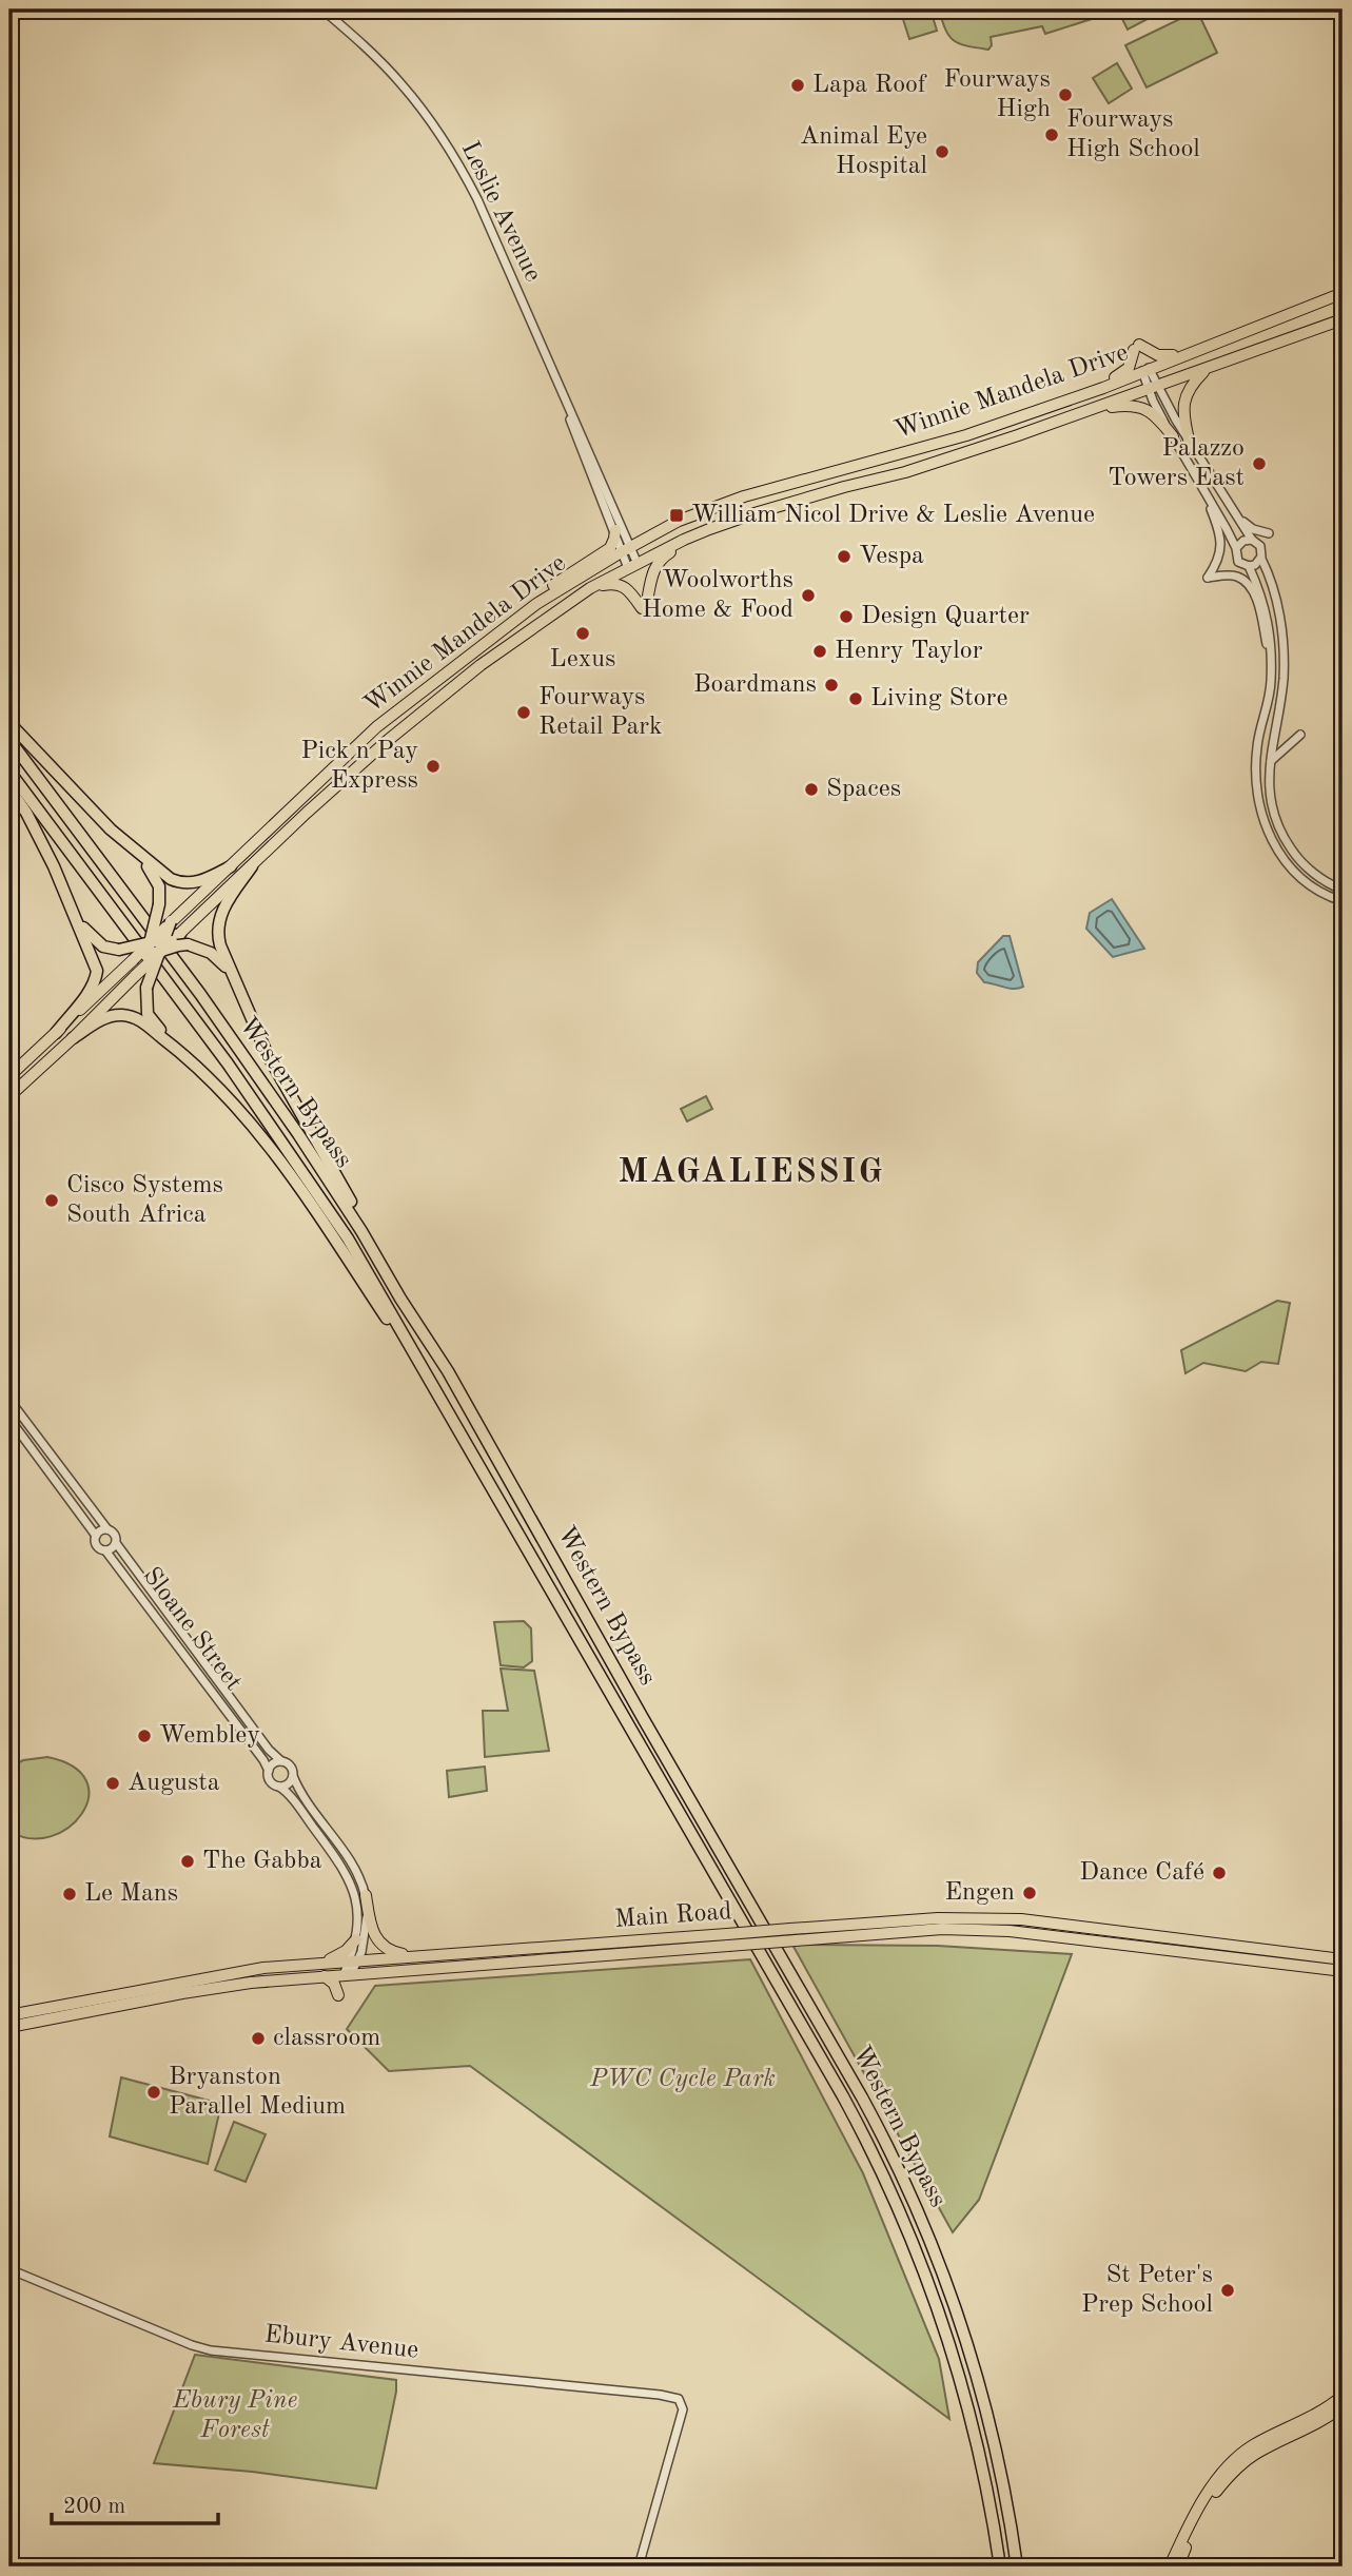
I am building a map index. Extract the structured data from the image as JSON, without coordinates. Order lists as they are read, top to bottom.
{
  "streets": {
    "highway": ["Western Bypass"],
    "main road": ["Winnie Mandela Drive", "Main Road"],
    "street": ["Leslie Avenue", "Sloane Street", "Ebury Avenue"]
  },
  "crossings": [
    ["Leslie Avenue", "Winnie Mandela Drive"]
  ],
  "districts": ["MAGALIESSIG"],
  "parks": ["PWC Cycle Park", "Ebury Pine Forest"],
  "places": {
    "other": [
      "Lapa Roof",
      "Fourways High",
      "Fourways High School",
      "Animal Eye Hospital",
      "Palazzo Towers East",
      "Vespa",
      "Woolworths Home & Food",
      "Design Quarter",
      "Lexus",
      "Henry Taylor",
      "Boardmans",
      "Living Store",
      "Fourways Retail Park",
      "Pick n Pay Express",
      "Spaces",
      "Cisco Systems South Africa",
      "Wembley",
      "Augusta",
      "The Gabba",
      "Dance Café",
      "Engen",
      "Le Mans",
      "classroom",
      "Bryanston Parallel Medium",
      "St Peter's Prep School"
    ],
    "transit": ["William Nicol Drive & Leslie Avenue"]
  },
  "scale_bar": "200 m"
}
